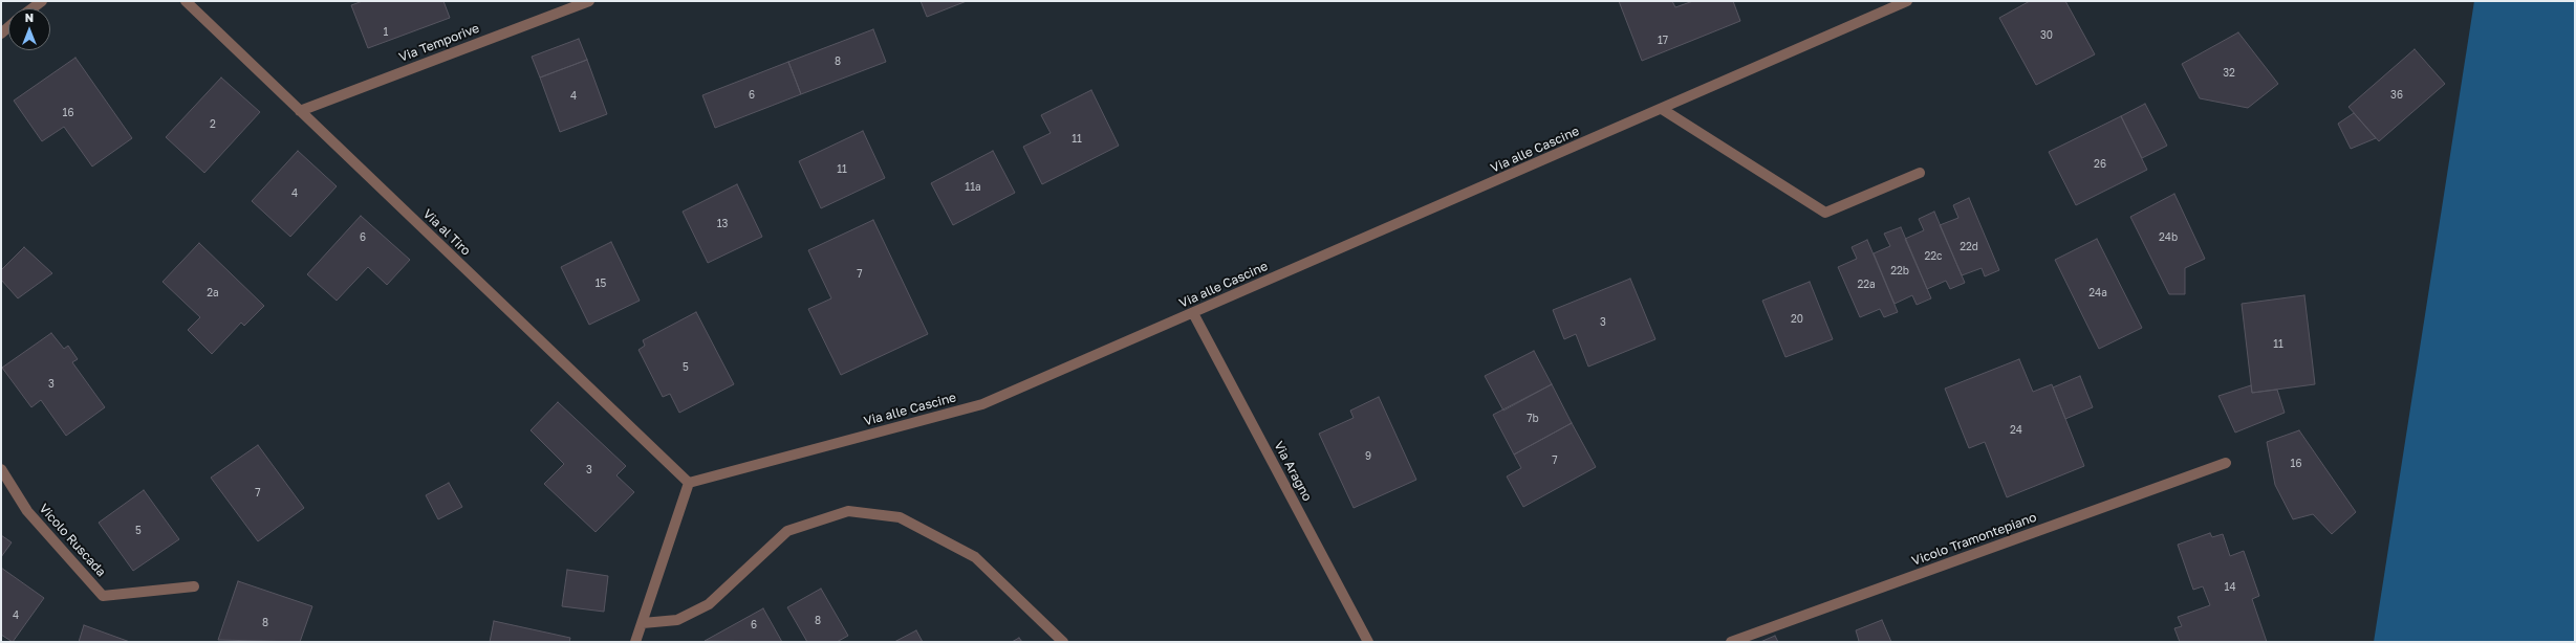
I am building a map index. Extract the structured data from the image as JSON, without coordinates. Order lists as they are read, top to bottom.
{
  "streets": {
    "street": [
      "Via Temporive",
      "Via alle Cascine",
      "Via al Tiro",
      "Via Aragno",
      "Vicolo Tramontepiano",
      "Vicolo Ruscada"
    ]
  },
  "crossings": [
    ["Via Temporive", "Via al Tiro"],
    ["Via alle Cascine", "Via al Tiro"],
    ["Via alle Cascine", "Via Aragno"]
  ],
  "house_numbers": [
    "1",
    "30",
    "17",
    "8",
    "32",
    "6",
    "36",
    "4",
    "16",
    "2",
    "11",
    "26",
    "11",
    "11a",
    "4",
    "13",
    "6",
    "24b",
    "22d",
    "22c",
    "22b",
    "7",
    "15",
    "22a",
    "2a",
    "24a",
    "20",
    "3",
    "11",
    "5",
    "3",
    "7b",
    "24",
    "9",
    "7",
    "16",
    "3",
    "7",
    "5",
    "14",
    "4",
    "8",
    "8",
    "6"
  ],
  "north": "top"
}
